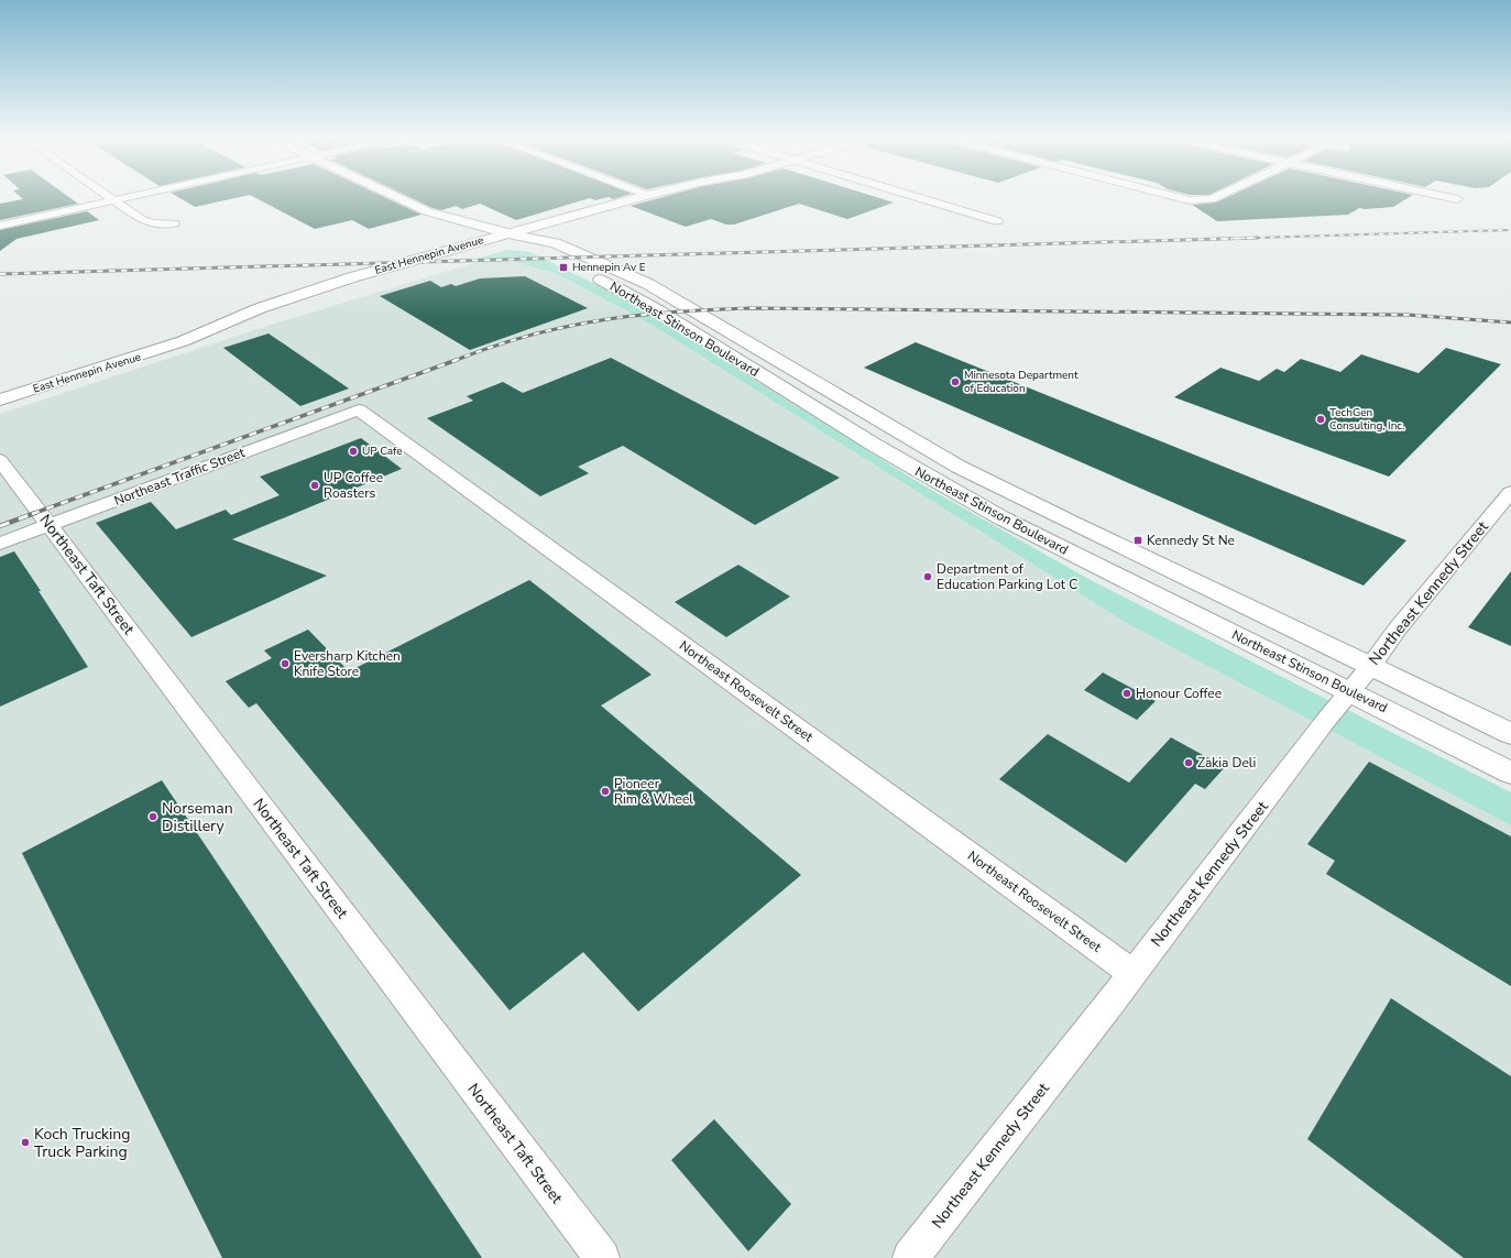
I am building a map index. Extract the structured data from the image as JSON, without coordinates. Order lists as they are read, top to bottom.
{
  "streets": {
    "main road": ["East Hennepin Avenue", "Northeast Stinson Boulevard"],
    "street": [
      "Northeast Traffic Street",
      "Northeast Taft Street",
      "Northeast Kennedy Street",
      "Northeast Roosevelt Street"
    ]
  },
  "crossings": [
    ["East Hennepin Avenue", "Northeast Stinson Boulevard"],
    ["Northeast Stinson Boulevard", "Northeast Kennedy Street"],
    ["Northeast Traffic Street", "Northeast Taft Street"],
    ["Northeast Traffic Street", "Northeast Roosevelt Street"],
    ["Northeast Kennedy Street", "Northeast Roosevelt Street"]
  ],
  "places": {
    "transit": ["Hennepin Av E", "Kennedy St Ne"],
    "other": [
      "Minnesota Department of Education",
      "TechGen Consulting, Inc.",
      "UP Cafe",
      "UP Coffee Roasters",
      "Department of Education Parking Lot C",
      "Eversharp Kitchen Knife Store",
      "Honour Coffee",
      "Zakia Deli",
      "Pioneer Rim & Wheel",
      "Norseman Distillery",
      "Koch Trucking Truck Parking"
    ]
  }
}
